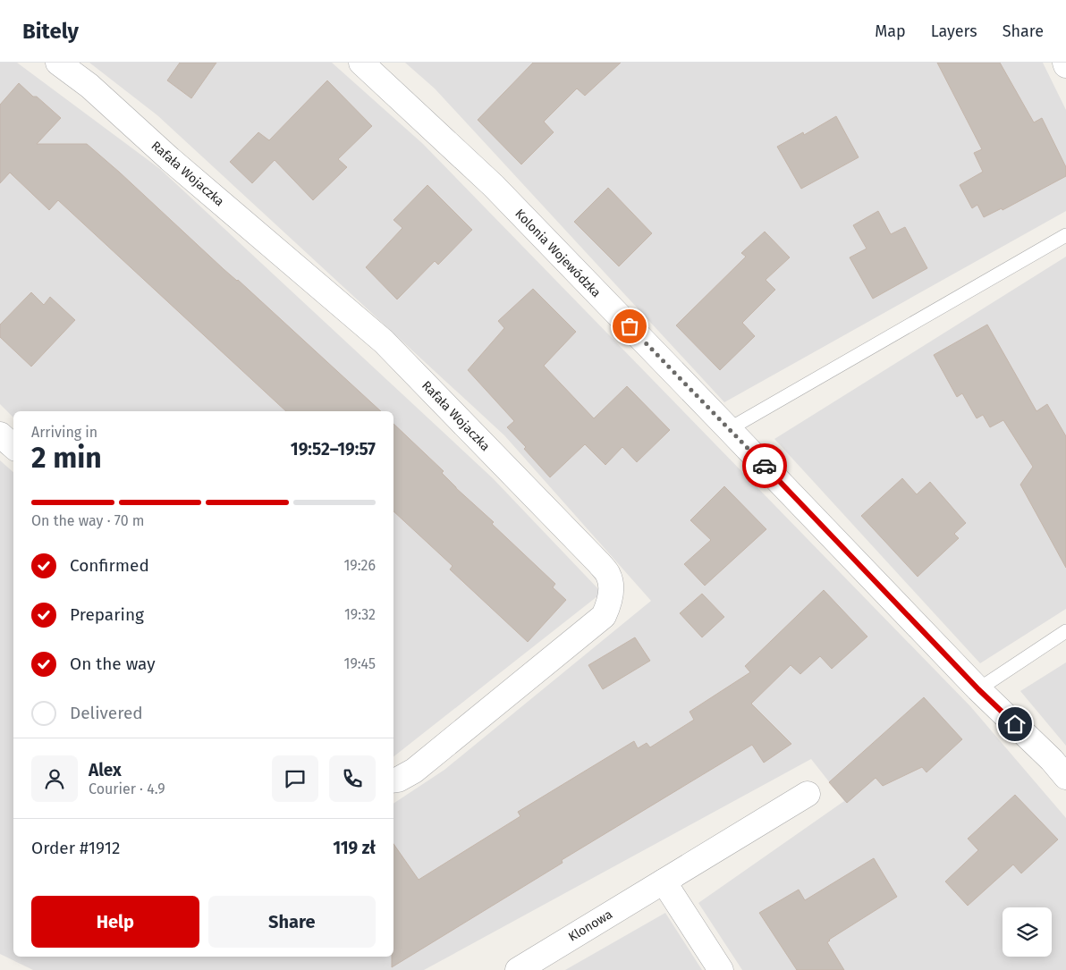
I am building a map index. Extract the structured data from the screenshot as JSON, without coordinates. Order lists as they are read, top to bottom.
{
  "streets": {
    "street": ["Rafała Wojaczka", "Kolonia Wojewódzka", "Klonowa"]
  },
  "page": {
    "header": "Bitely",
    "nav": ["Map", "Layers", "Share"],
    "heading": ["2 min", "Arriving in", "19:52–19:57"],
    "panel": [
      "Alex",
      "Courier · 4.9",
      "Order #1912",
      "119 zł"
    ],
    "bar": "On the way · 70 m",
    "list": [
      ["Confirmed", "19:26"],
      ["Preparing", "19:32"],
      ["On the way", "19:45"],
      "Delivered"
    ],
    "buttons": ["Help", "Share"]
  }
}
